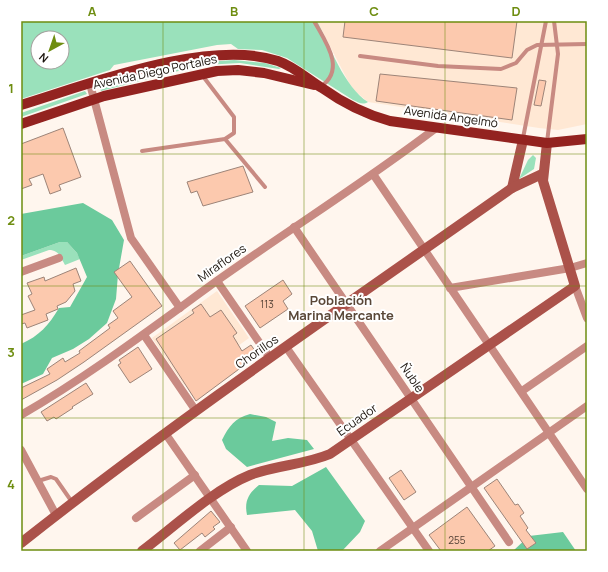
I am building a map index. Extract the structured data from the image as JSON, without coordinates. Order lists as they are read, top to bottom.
{
  "streets": {
    "main road": ["Avenida Diego Portales", "Avenida Angelmó"],
    "street": [
      "Miraflores",
      "Chorillos",
      "Ñuble",
      "Ecuador"
    ]
  },
  "crossings": [
    ["Avenida Diego Portales", "Avenida Angelmó"],
    ["Avenida Angelmó", "Miraflores"],
    ["Miraflores", "Ñuble"],
    ["Chorillos", "Ñuble"],
    ["Ñuble", "Ecuador"]
  ],
  "districts": ["Población Marina Mercante"],
  "house_numbers": ["113", "255"],
  "north": "bottom left",
  "grid": {
    "columns": [
      "A",
      "B",
      "C",
      "D"
    ],
    "rows": [
      "1",
      "2",
      "3",
      "4"
    ]
  }
}
